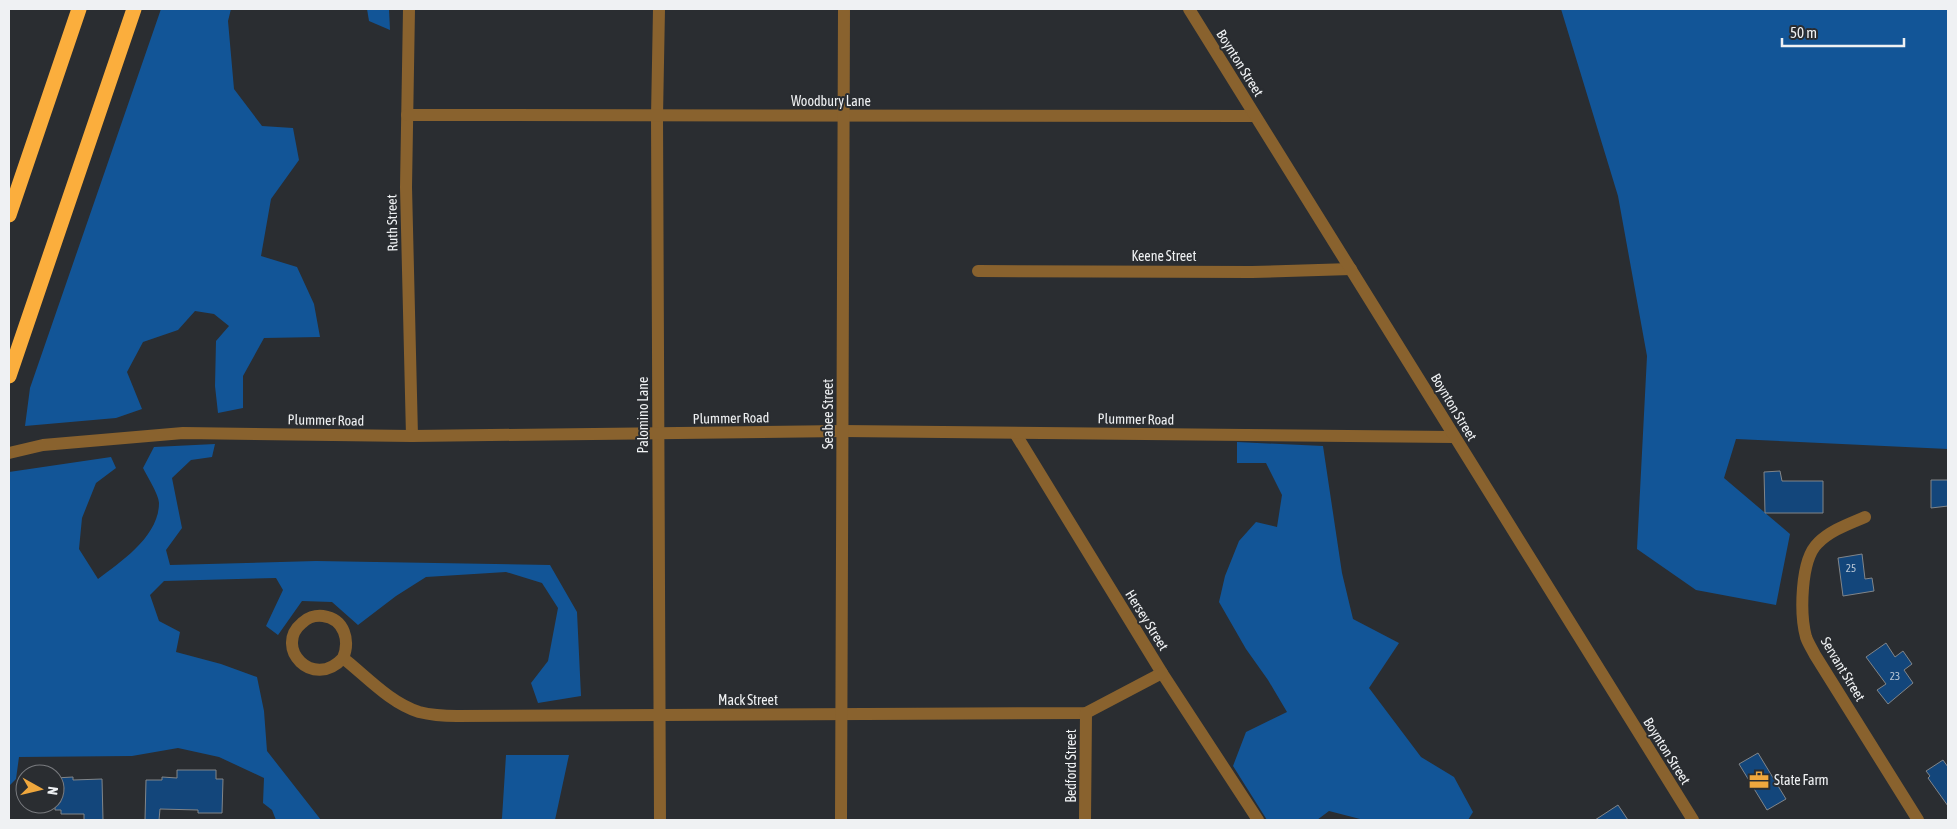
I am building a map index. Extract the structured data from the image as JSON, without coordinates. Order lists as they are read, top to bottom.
{
  "streets": {
    "street": [
      "Boynton Street",
      "Woodbury Lane",
      "Ruth Street",
      "Keene Street",
      "Seabee Street",
      "Palomino Lane",
      "Plummer Road",
      "Hersey Street",
      "Servant Street",
      "Mack Street",
      "Bedford Street"
    ]
  },
  "crossings": [
    ["Boynton Street", "Woodbury Lane"],
    ["Boynton Street", "Keene Street"],
    ["Boynton Street", "Plummer Road"],
    ["Woodbury Lane", "Ruth Street"],
    ["Woodbury Lane", "Seabee Street"],
    ["Woodbury Lane", "Palomino Lane"],
    ["Ruth Street", "Plummer Road"],
    ["Seabee Street", "Plummer Road"],
    ["Seabee Street", "Mack Street"],
    ["Palomino Lane", "Plummer Road"],
    ["Palomino Lane", "Mack Street"],
    ["Plummer Road", "Hersey Street"],
    ["Hersey Street", "Mack Street"],
    ["Mack Street", "Bedford Street"]
  ],
  "places": {
    "office": ["State Farm"]
  },
  "house_numbers": ["25", "23"],
  "scale_bar": "50 m",
  "north": "right"
}
